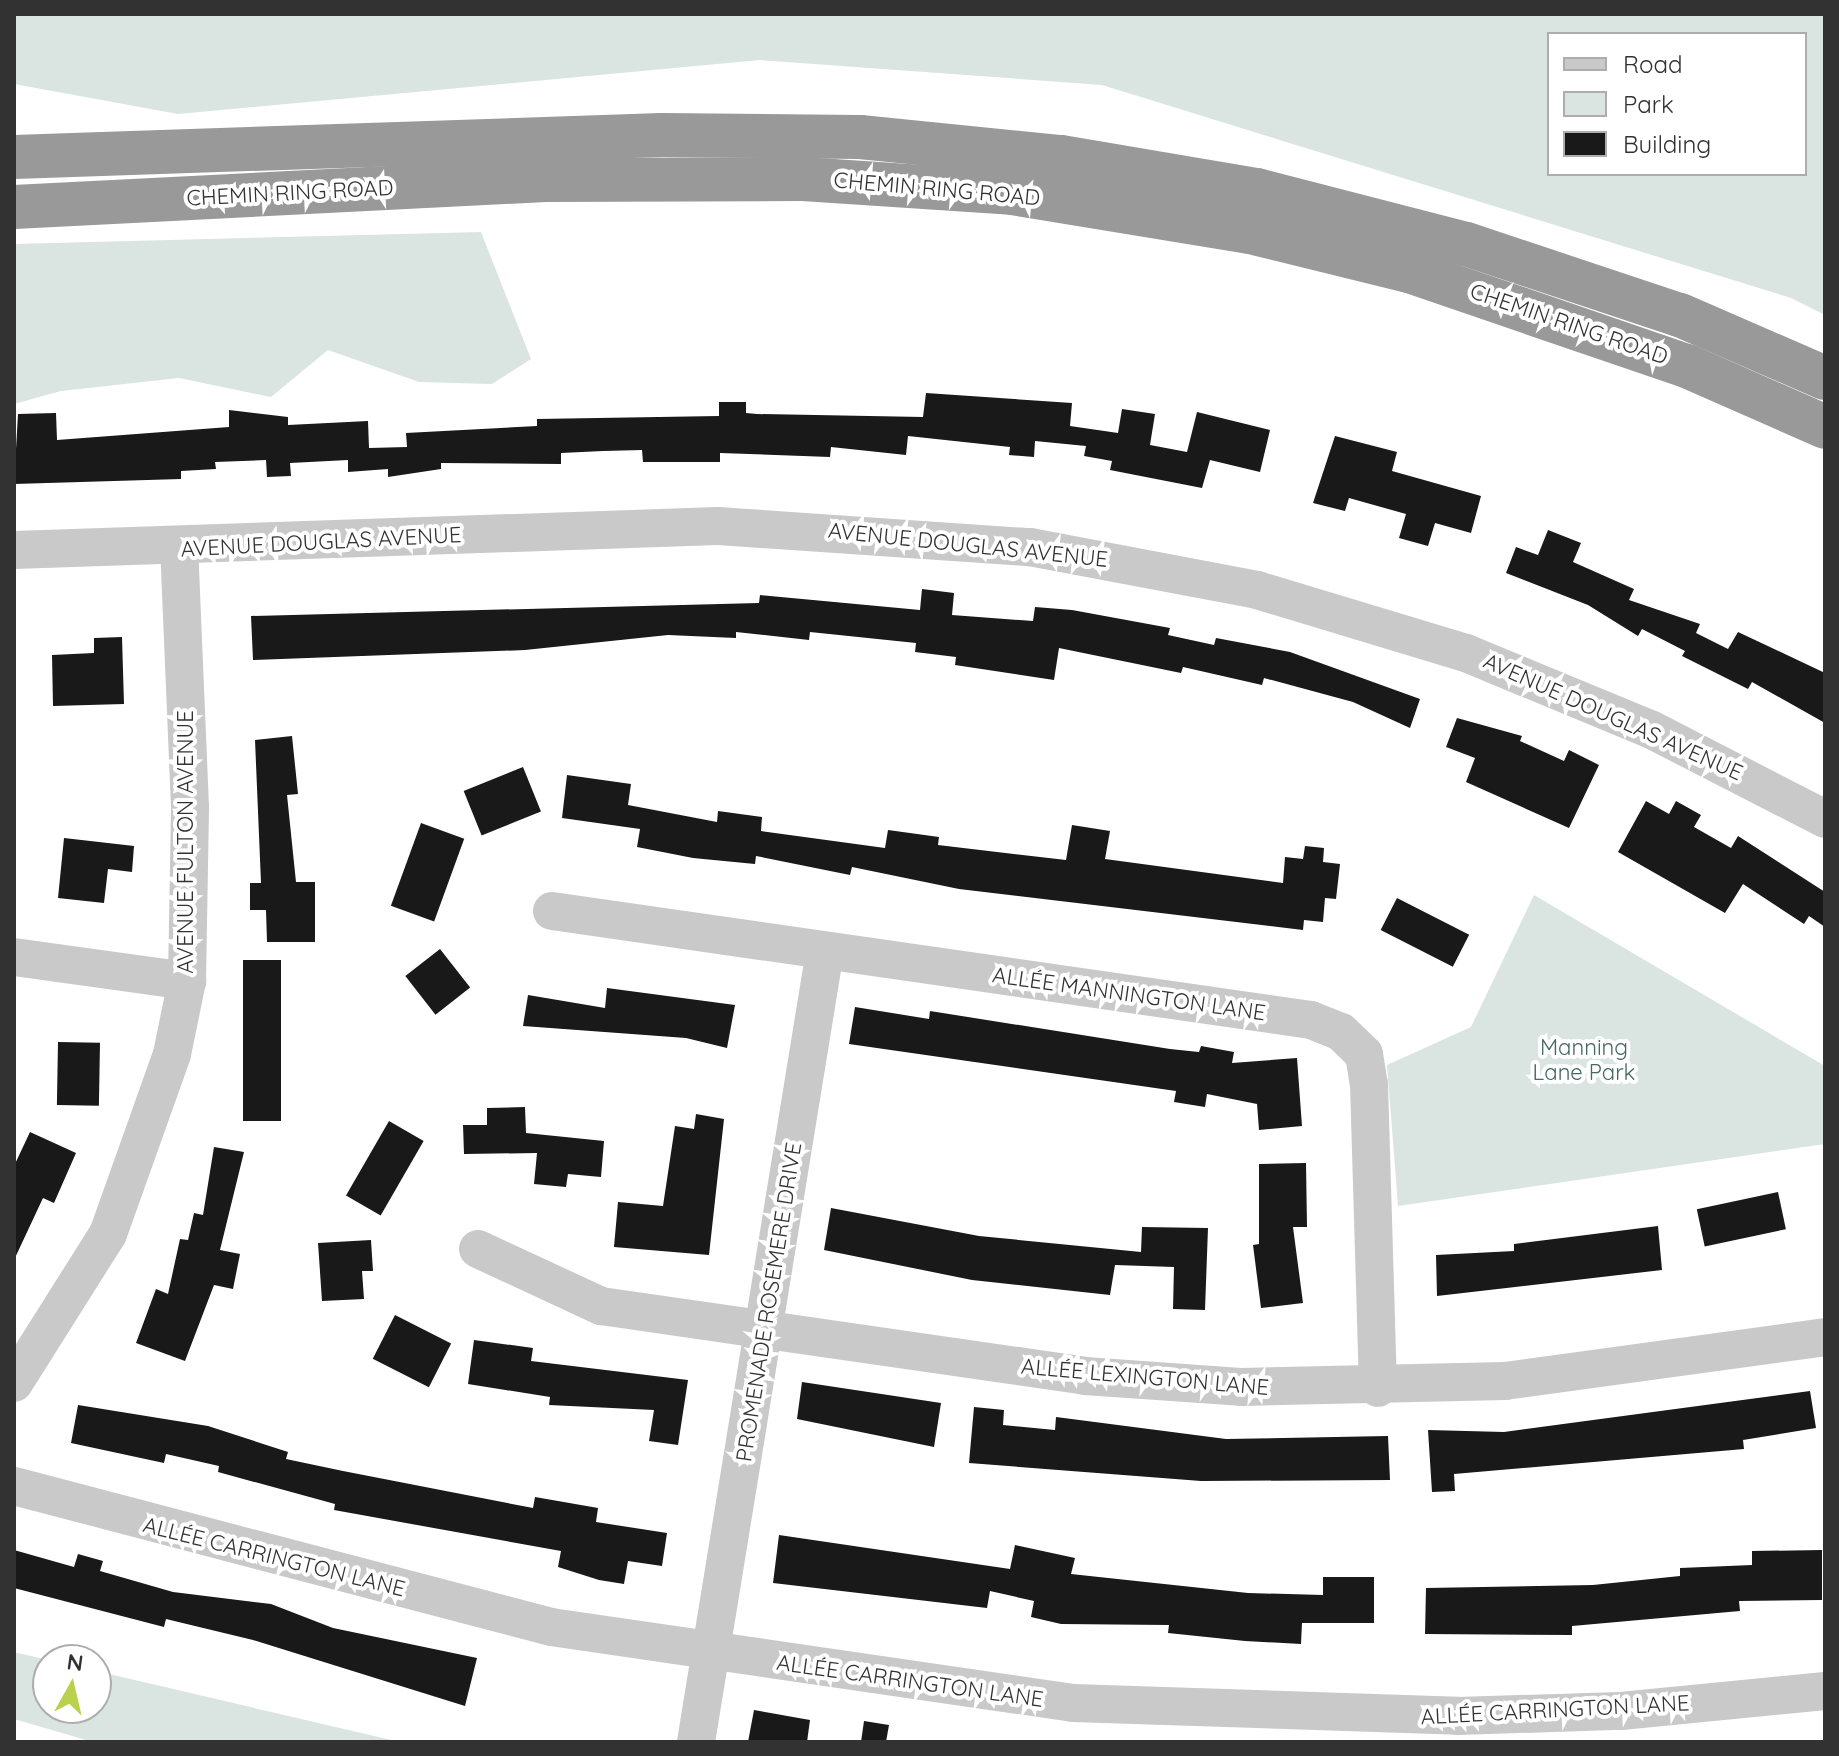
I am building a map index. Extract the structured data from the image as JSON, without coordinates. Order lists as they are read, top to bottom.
{
  "streets": {
    "highway": ["CHEMIN RING ROAD"],
    "street": [
      "AVENUE DOUGLAS AVENUE",
      "AVENUE FULTON AVENUE",
      "ALLÉE MANNINGTON LANE",
      "PROMENADE ROSEMERE DRIVE",
      "ALLÉE LEXINGTON LANE",
      "ALLÉE CARRINGTON LANE"
    ]
  },
  "crossings": [
    ["AVENUE DOUGLAS AVENUE", "AVENUE FULTON AVENUE"],
    ["ALLÉE MANNINGTON LANE", "PROMENADE ROSEMERE DRIVE"],
    ["ALLÉE MANNINGTON LANE", "ALLÉE LEXINGTON LANE"],
    ["PROMENADE ROSEMERE DRIVE", "ALLÉE LEXINGTON LANE"],
    ["PROMENADE ROSEMERE DRIVE", "ALLÉE CARRINGTON LANE"]
  ],
  "parks": ["Manning Lane Park"],
  "legend": ["Road", "Park", "Building"],
  "north": "top"
}
